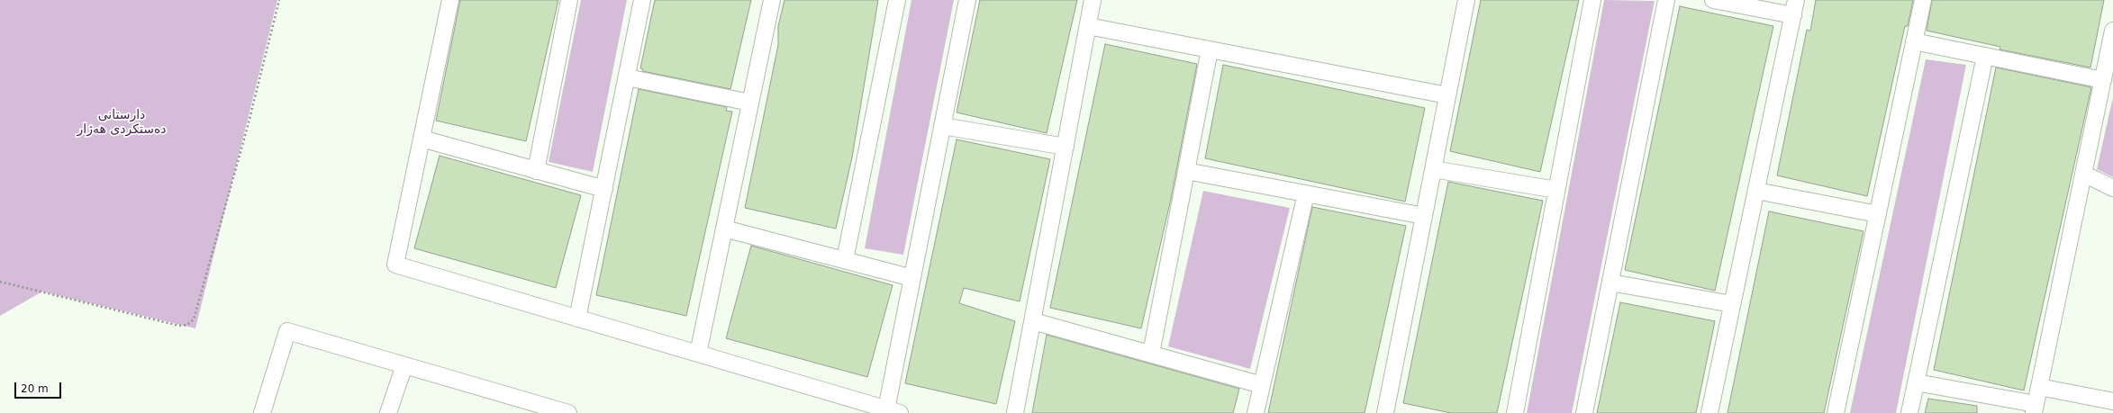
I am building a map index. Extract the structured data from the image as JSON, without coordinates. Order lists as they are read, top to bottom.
{
  "parks": ["دارستانی دەستکردی هەژار"],
  "scale_bar": "20 m"
}
